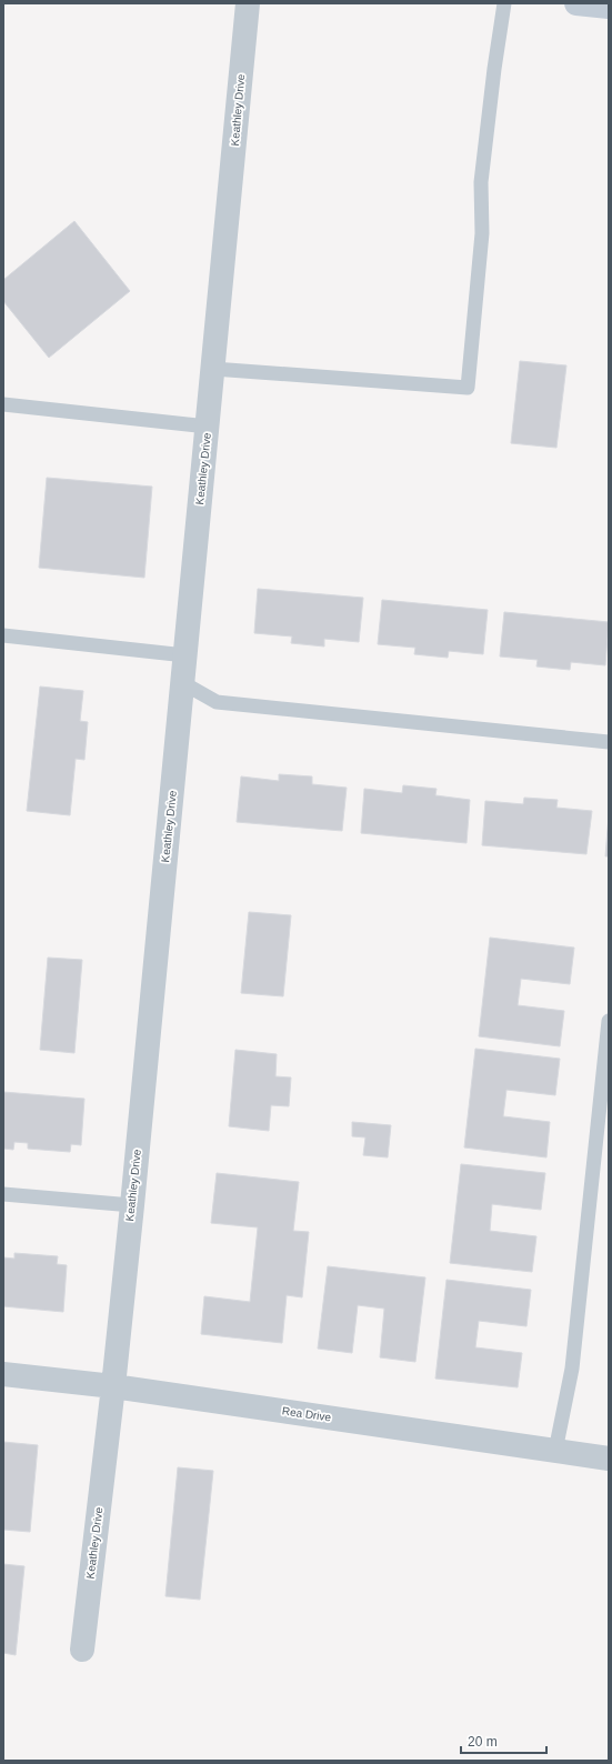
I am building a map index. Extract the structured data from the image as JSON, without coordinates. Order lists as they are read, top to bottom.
{
  "streets": {
    "street": ["Keathley Drive", "Rea Drive"]
  },
  "crossings": [
    ["Keathley Drive", "Rea Drive"]
  ],
  "scale_bar": "20 m"
}
